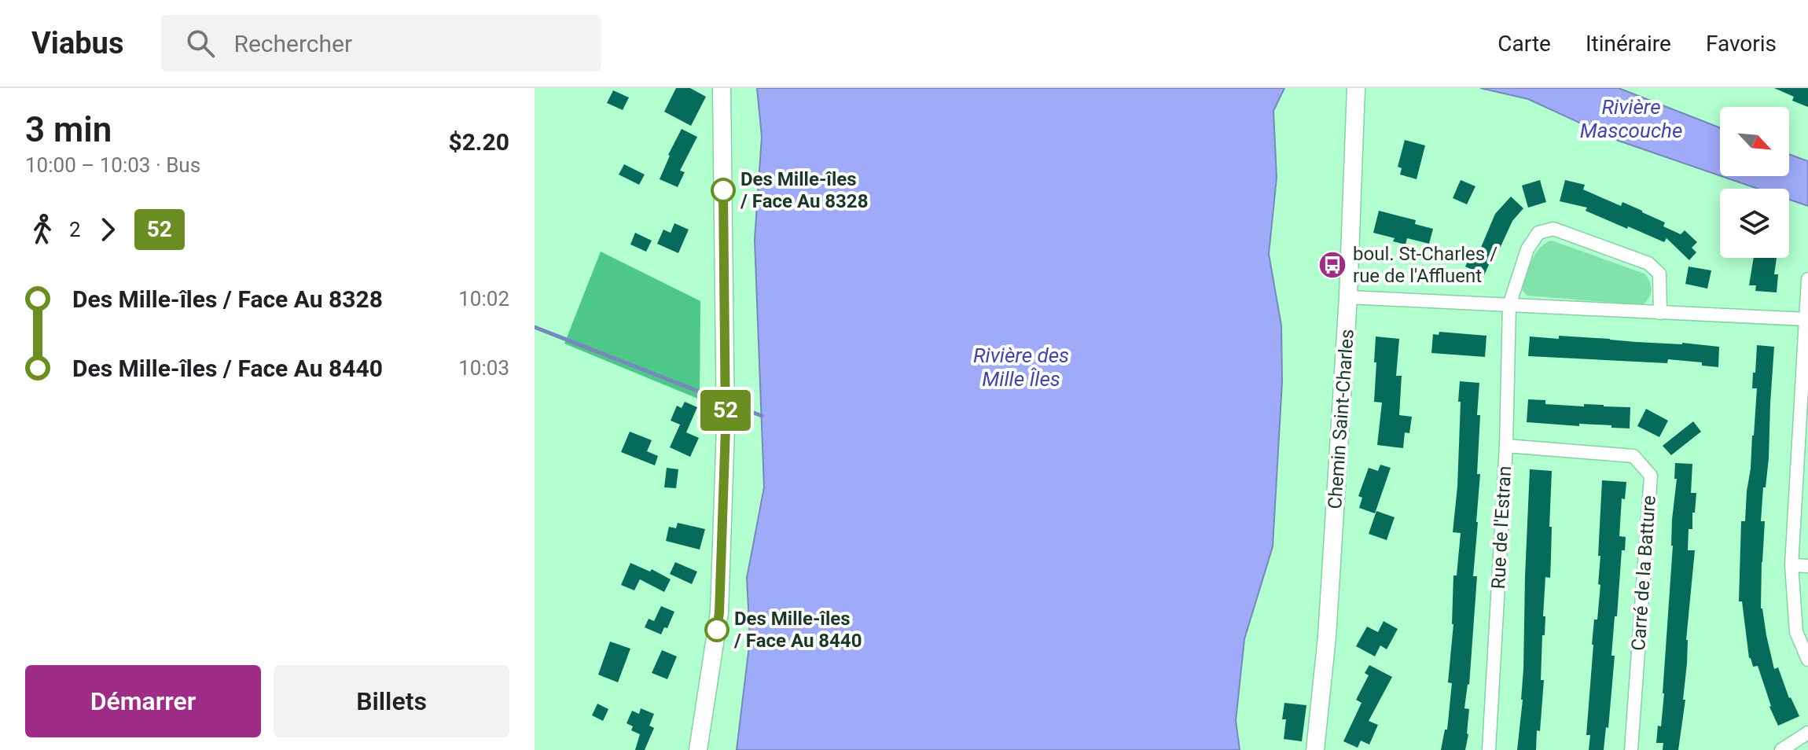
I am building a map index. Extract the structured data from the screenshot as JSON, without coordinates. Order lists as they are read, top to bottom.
{
  "streets": {
    "main road": ["Chemin Saint-Charles"],
    "street": ["Rue de l'Estran", "Carré de la Batture"]
  },
  "crossings": [
    ["Rue de l'Estran", "Carré de la Batture"]
  ],
  "water": ["Rivière Mascouche", "Rivière des Mille Îles"],
  "places": {
    "other": ["Des Mille-îles / Face Au 8328", "Des Mille-îles / Face Au 8440"],
    "bus stop": ["boul. St-Charles / rue de l'Affluent"]
  },
  "lines": ["bus line 52"],
  "north": "bottom right",
  "page": {
    "header": "Viabus",
    "search": "Rechercher",
    "nav": ["Carte", "Itinéraire", "Favoris"],
    "heading": ["3 min", "10:00 – 10:03 · Bus", "$2.20"],
    "on_map": "52",
    "legs": ["2", "52"],
    "list": [
      {
        "name": "Des Mille-îles / Face Au 8328",
        "value": "10:02"
      },
      {
        "name": "Des Mille-îles / Face Au 8440",
        "value": "10:03"
      }
    ],
    "buttons": ["Démarrer", "Billets"]
  }
}
